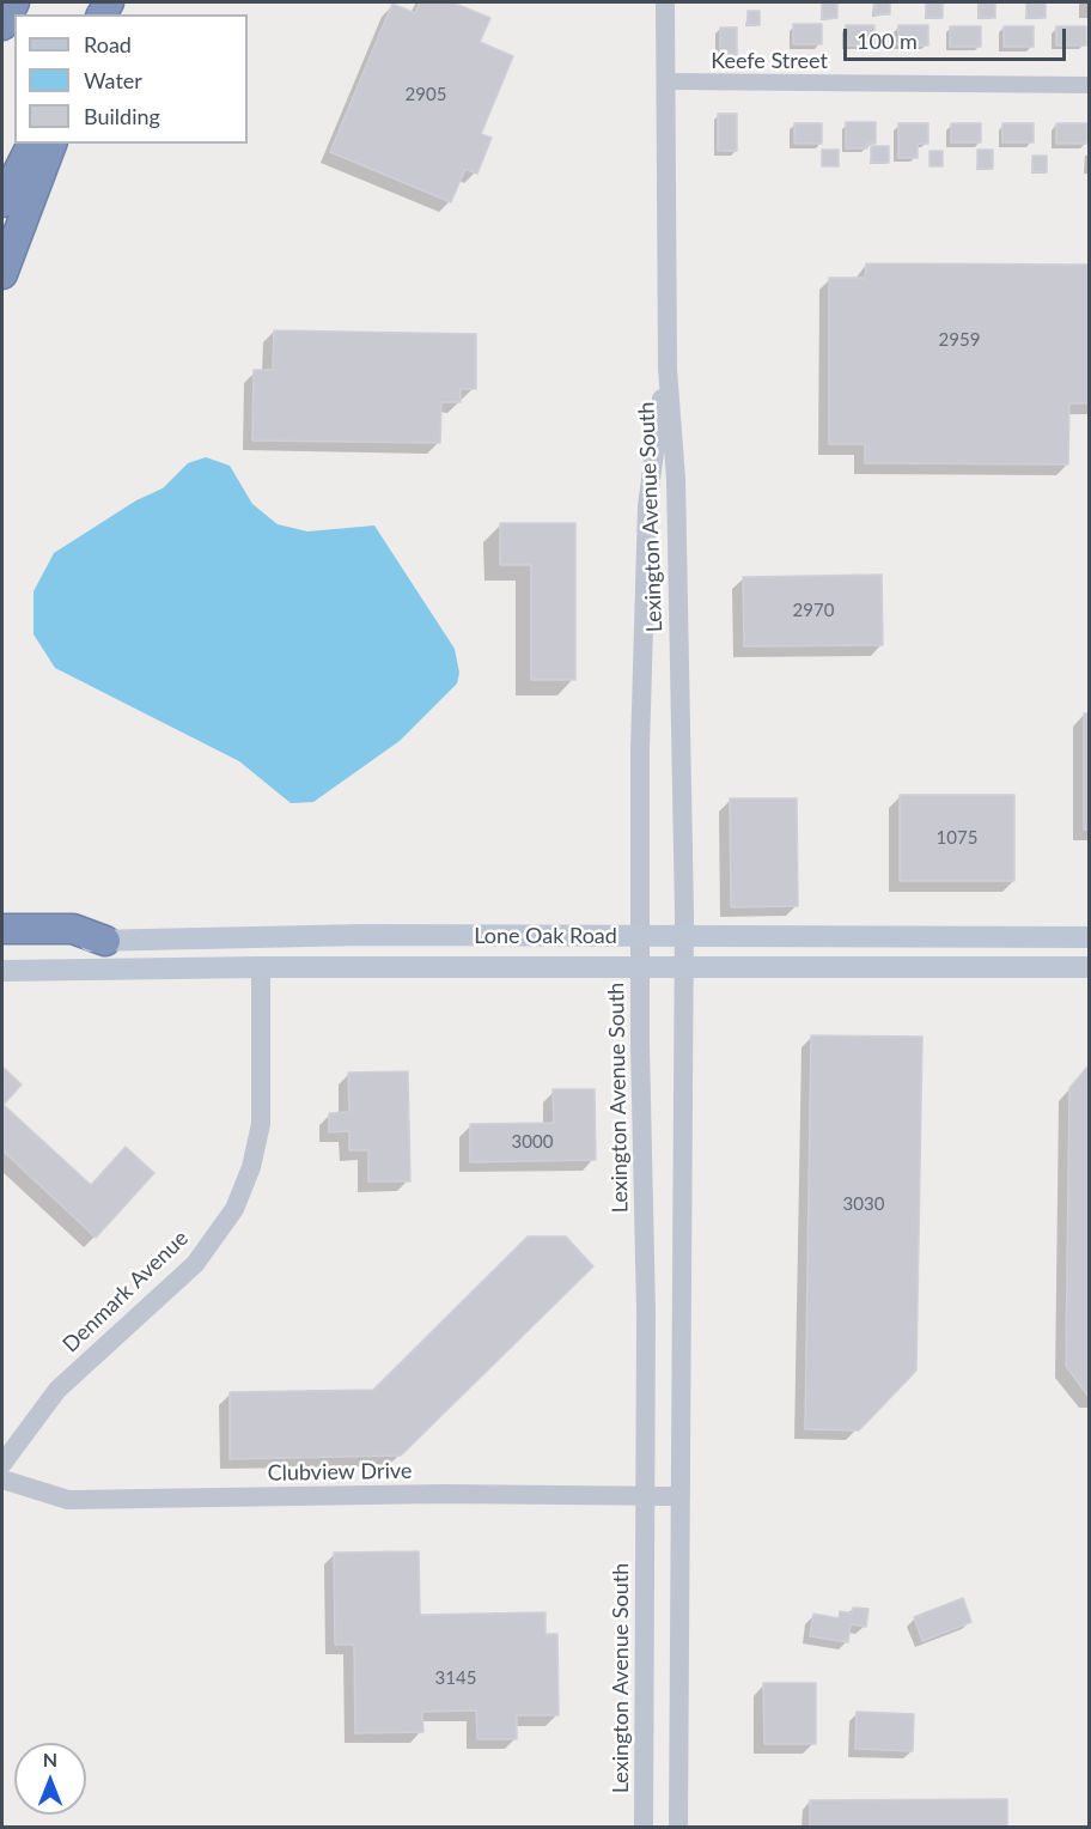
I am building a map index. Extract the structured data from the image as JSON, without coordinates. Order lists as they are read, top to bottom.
{
  "streets": {
    "main road": ["Lone Oak Road"],
    "street": [
      "Keefe Street",
      "Lexington Avenue South",
      "Denmark Avenue",
      "Clubview Drive"
    ]
  },
  "crossings": [
    ["Keefe Street", "Lexington Avenue South"],
    ["Lexington Avenue South", "Lone Oak Road"],
    ["Lexington Avenue South", "Clubview Drive"],
    ["Lone Oak Road", "Denmark Avenue"]
  ],
  "house_numbers": [
    "2905",
    "2959",
    "2970",
    "1075",
    "3000",
    "3030",
    "3145"
  ],
  "legend": ["Road", "Water", "Building"],
  "scale_bar": "100 m",
  "north": "top"
}
